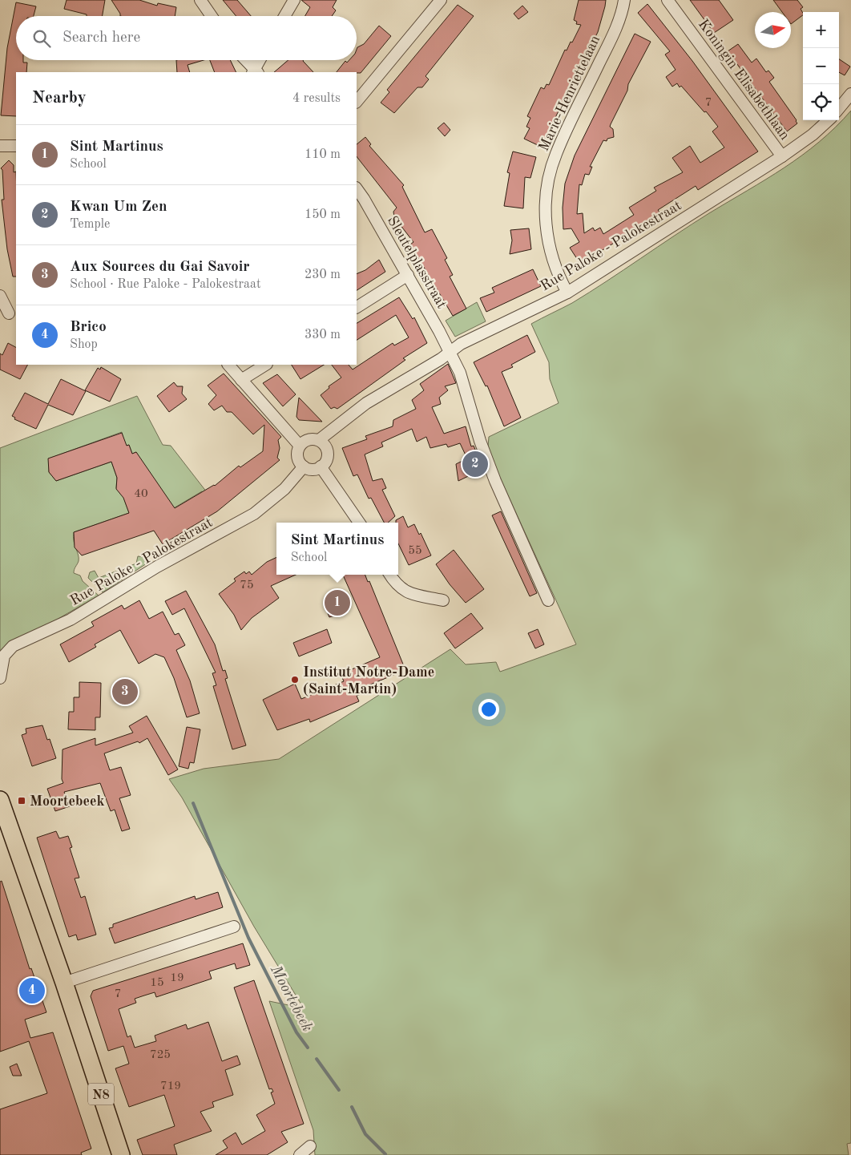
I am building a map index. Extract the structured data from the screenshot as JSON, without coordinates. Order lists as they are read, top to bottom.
{
  "streets": {
    "main road": ["N8"],
    "street": [
      "Koningin Elisabethlaan",
      "Marie-Henriettelaan",
      "Rue Paloke - Palokestraat",
      "Sleutelplasstraat"
    ]
  },
  "crossings": [
    ["Koningin Elisabethlaan", "Rue Paloke - Palokestraat"],
    ["Marie-Henriettelaan", "Rue Paloke - Palokestraat"],
    ["Rue Paloke - Palokestraat", "Sleutelplasstraat"]
  ],
  "water": ["Moortebeek"],
  "places": {
    "other": ["Institut Notre-Dame (Saint-Martin)"],
    "transit": ["Moortebeek"]
  },
  "house_numbers": [
    "7",
    "40",
    "55",
    "75",
    "19",
    "15",
    "7",
    "725",
    "719"
  ],
  "north": "right",
  "page": {
    "map_buttons": ["+", "−"],
    "search": "Search here",
    "heading": ["Nearby", "4 results"],
    "list": [
      {
        "mark": "1",
        "name": "Sint Martinus",
        "note": "School",
        "value": "110 m"
      },
      {
        "mark": "2",
        "name": "Kwan Um Zen",
        "note": "Temple",
        "value": "150 m"
      },
      {
        "mark": "3",
        "name": "Aux Sources du Gai Savoir",
        "note": "School · Rue Paloke - Palokestraat",
        "value": "230 m"
      },
      {
        "mark": "4",
        "name": "Brico",
        "note": "Shop",
        "value": "330 m"
      }
    ],
    "pins": [
      "2",
      "1",
      "3",
      "4"
    ],
    "popup": ["Sint Martinus", "School"]
  }
}
